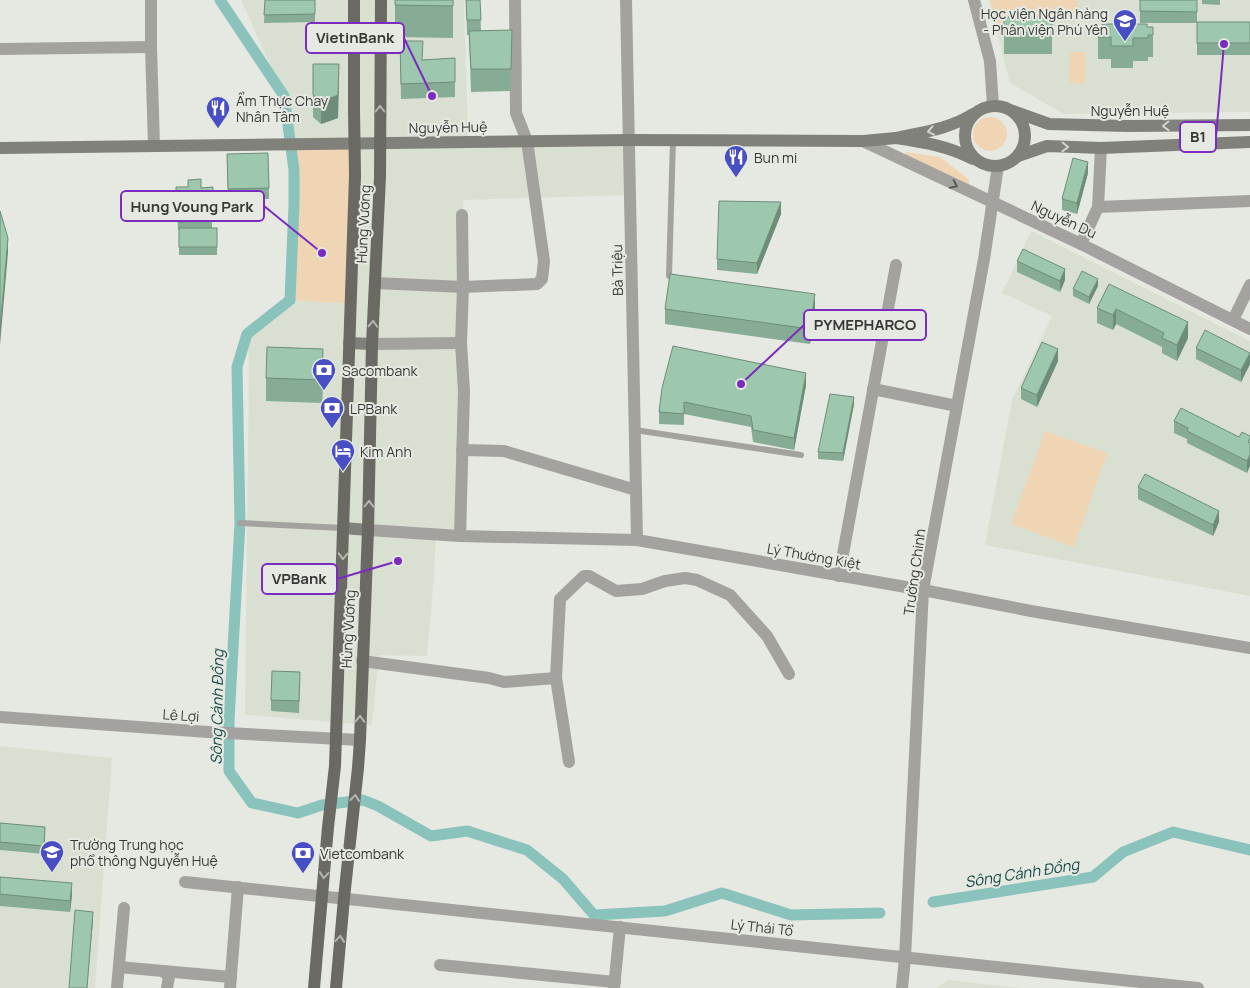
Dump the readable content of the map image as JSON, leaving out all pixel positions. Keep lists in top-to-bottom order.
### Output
{
  "streets": {
    "main road": ["Nguyễn Huệ", "Hùng Vương"],
    "street": [
      "Nguyễn Du",
      "Bà Triệu",
      "Lý Thường Kiệt",
      "Trường Chinh",
      "Lê Lợi",
      "Lý Thái Tổ"
    ]
  },
  "crossings": [
    ["Nguyễn Huệ", "Nguyễn Du"],
    ["Nguyễn Huệ", "Hùng Vương"],
    ["Nguyễn Huệ", "Bà Triệu"],
    ["Nguyễn Huệ", "Trường Chinh"],
    ["Nguyễn Du", "Trường Chinh"],
    ["Hùng Vương", "Lý Thường Kiệt"],
    ["Hùng Vương", "Lê Lợi"],
    ["Hùng Vương", "Lý Thái Tổ"],
    ["Bà Triệu", "Lý Thường Kiệt"],
    ["Lý Thường Kiệt", "Trường Chinh"],
    ["Trường Chinh", "Lý Thái Tổ"]
  ],
  "water": ["Sông Cánh Đồng"],
  "places": {
    "school or university": ["Học viện Ngân hàng - Phân viện Phú Yên", "Trường Trung học phổ thông Nguyễn Huệ"],
    "other": [
      "B1",
      "VietinBank",
      "Hung Voung Park",
      "PYMEPHARCO",
      "VPBank"
    ],
    "restaurant": ["Ẩm Thực Chay Nhân Tâm", "Bun mi"],
    "bank": ["Sacombank", "LPBank", "Vietcombank"],
    "hotel": ["Kim Anh"]
  }
}
